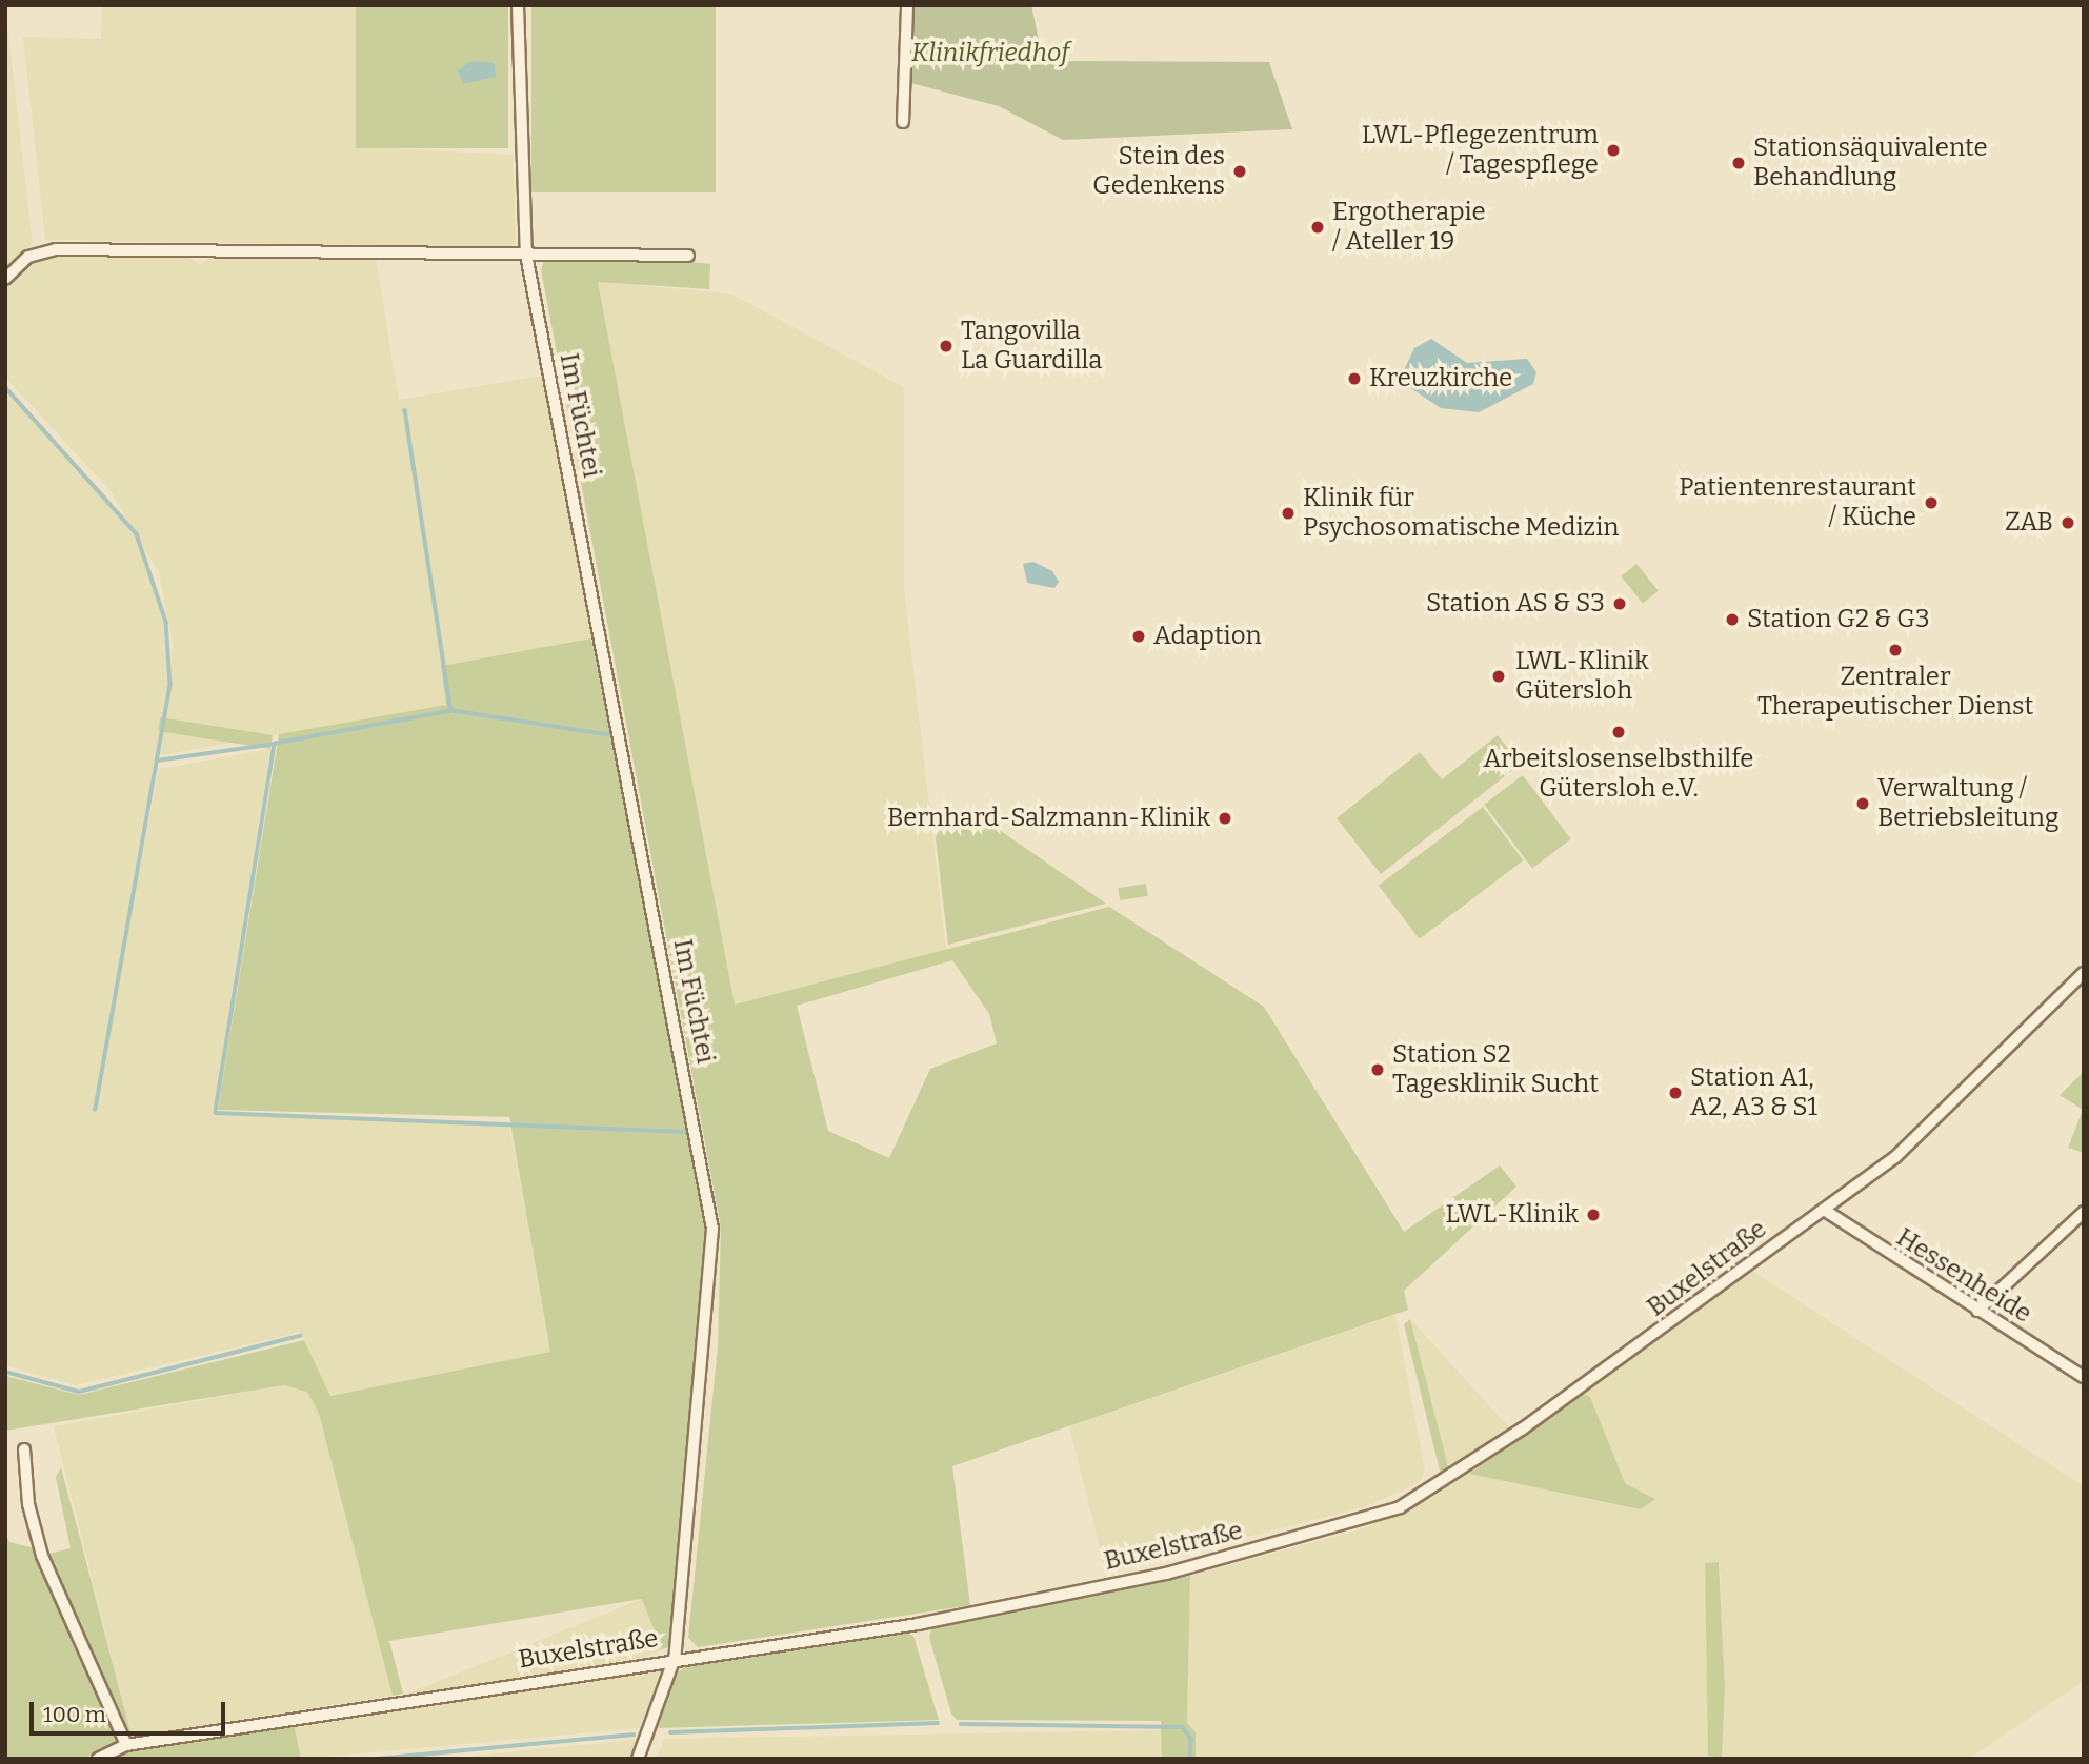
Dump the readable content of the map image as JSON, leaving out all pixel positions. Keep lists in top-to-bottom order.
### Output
{
  "streets": {
    "street": ["Im Füchtei", "Buxelstraße", "Hessenheide"]
  },
  "crossings": [
    ["Im Füchtei", "Buxelstraße"],
    ["Buxelstraße", "Hessenheide"]
  ],
  "parks": ["Klinikfriedhof"],
  "places": [
    "LWL-Pflegezentrum / Tagespflege",
    "Stationsäquivalente Behandlung",
    "Stein des Gedenkens",
    "Ergotherapie / Ateller 19",
    "Tangovilla La Guardilla",
    "Kreuzkirche",
    "Patientenrestaurant / Küche",
    "Klinik für Psychosomatische Medizin",
    "ZAB",
    "Station AS & S3",
    "Station G2 & G3",
    "Adaption",
    "Zentraler Therapeutischer Dienst",
    "LWL-Klinik Gütersloh",
    "Arbeitslosenselbsthilfe Gütersloh e.V.",
    "Verwaltung / Betriebsleitung",
    "Bernhard-Salzmann-Klinik",
    "Station S2 Tagesklinik Sucht",
    "Station A1, A2, A3 & S1",
    "LWL-Klinik"
  ],
  "scale_bar": "100 m"
}
